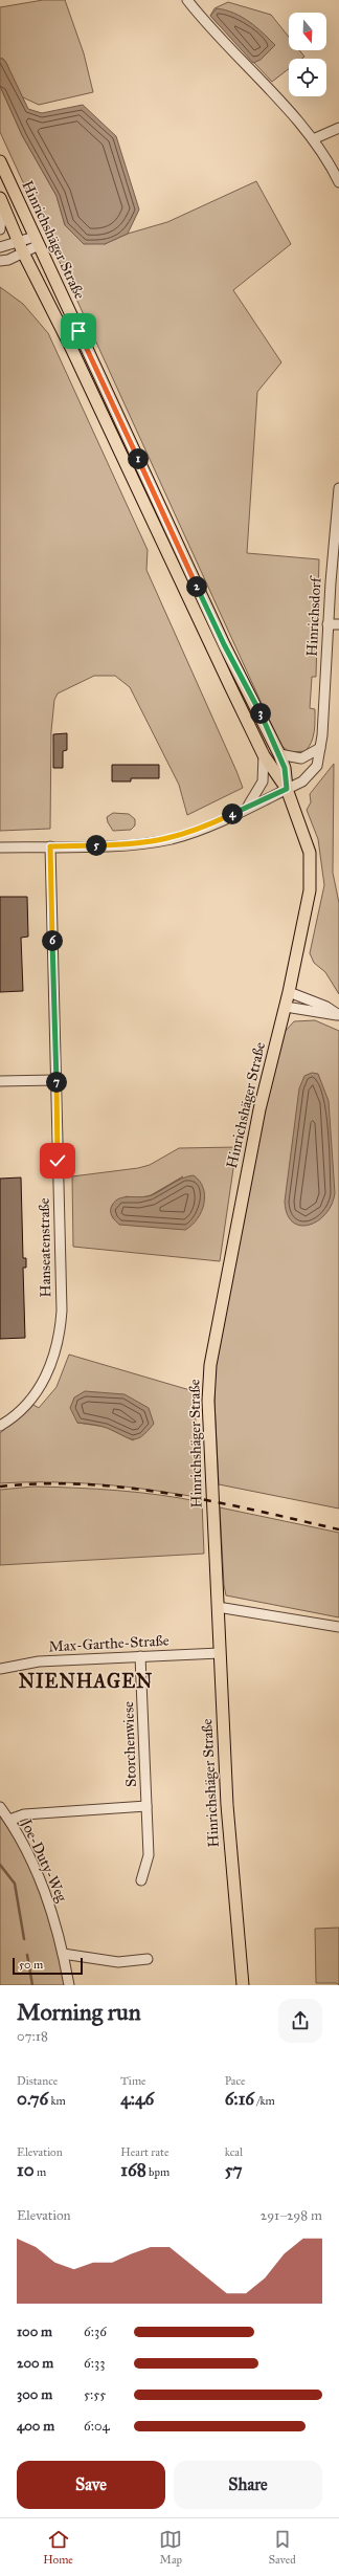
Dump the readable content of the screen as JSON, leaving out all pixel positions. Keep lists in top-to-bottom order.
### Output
{
  "streets": {
    "main road": ["Hinrichshäger Straße"],
    "street": [
      "Hinrichsdorf",
      "Hanseatenstraße",
      "Max-Garthe-Straße",
      "Storchenwiese",
      "Joe-Duty-Weg"
    ]
  },
  "crossings": [
    ["Hinrichshäger Straße", "Hinrichsdorf"],
    ["Hinrichshäger Straße", "Max-Garthe-Straße"],
    ["Hinrichsdorf", "Hanseatenstraße"],
    ["Max-Garthe-Straße", "Storchenwiese"],
    ["Storchenwiese", "Joe-Duty-Weg"]
  ],
  "districts": ["NIENHAGEN"],
  "scale_bar": "50 m",
  "north": "bottom",
  "page": {
    "pins": [
      "1",
      "2",
      "3",
      "4",
      "5",
      "6",
      "7"
    ],
    "scale": "50 m",
    "heading": ["Morning run", "07:18"],
    "stats": [
      ["Distance", "0.76 km"],
      ["Time", "4:46"],
      ["Pace", "6:16 /km"],
      ["Elevation", "10 m"],
      ["Heart rate", "168 bpm"],
      ["kcal", "57"]
    ],
    "chart": ["Elevation", "291–298 m"],
    "list": [
      {
        "name": "100 m",
        "note": "6:36"
      },
      {
        "name": "200 m",
        "note": "6:33"
      },
      {
        "name": "300 m",
        "note": "5:55"
      },
      {
        "name": "400 m",
        "note": "6:04"
      }
    ],
    "buttons": ["Save", "Share"],
    "tabs": ["Home", "Map", "Saved"]
  }
}
